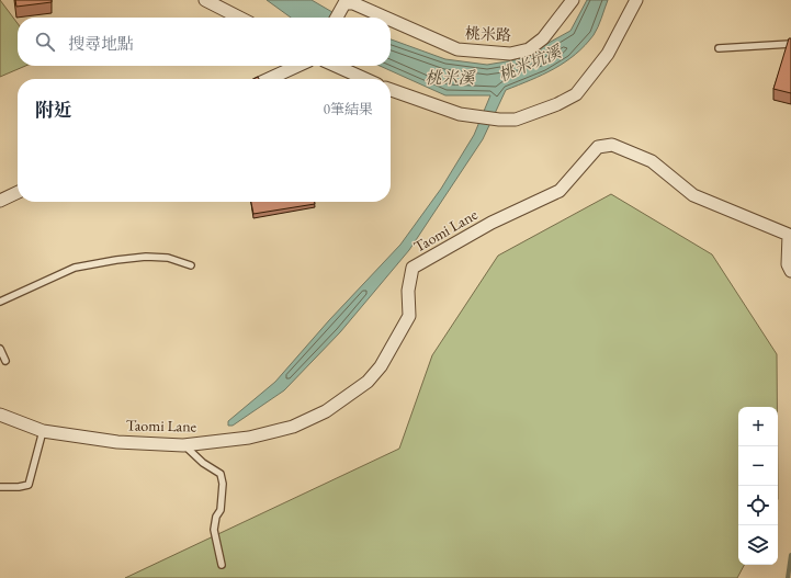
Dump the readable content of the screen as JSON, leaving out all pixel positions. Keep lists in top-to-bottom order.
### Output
{
  "streets": {
    "street": ["桃米路", "Taomi Lane"]
  },
  "water": ["桃米坑溪", "桃米溪"],
  "page": {
    "search": "搜尋地點",
    "heading": ["附近", "0筆結果"],
    "map_buttons": ["+", "−"]
  }
}
